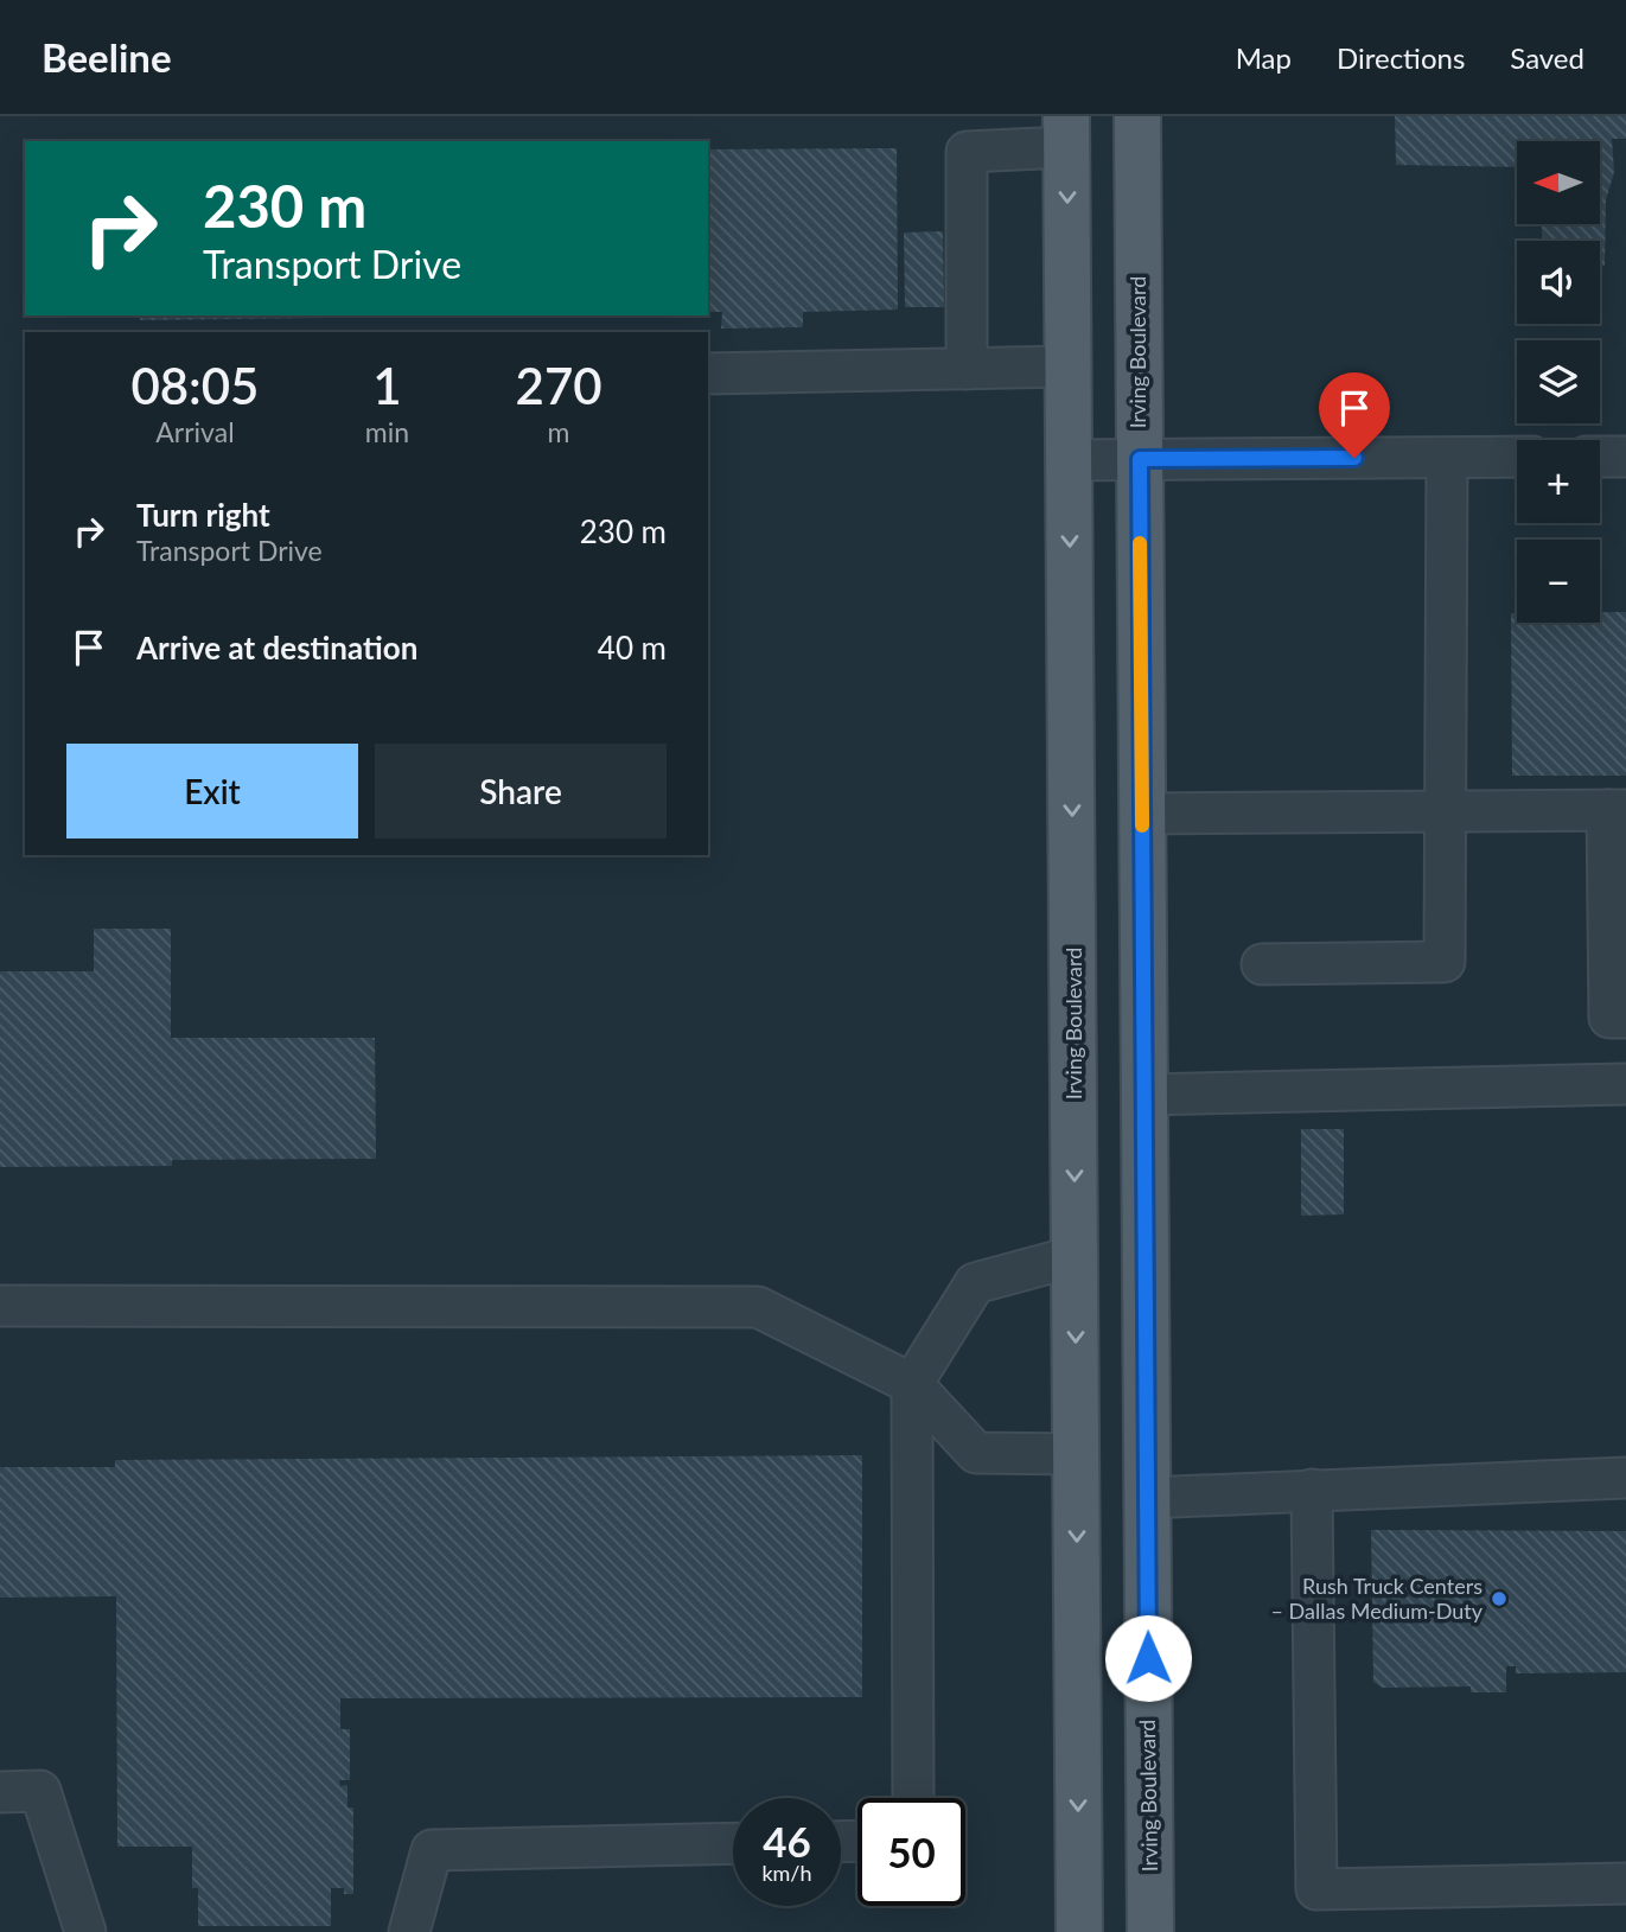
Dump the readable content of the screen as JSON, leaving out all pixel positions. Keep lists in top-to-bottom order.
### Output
{
  "streets": {
    "main road": ["Irving Boulevard"]
  },
  "places": ["Rush Truck Centers – Dallas Medium-Duty"],
  "north": "left",
  "page": {
    "header": "Beeline",
    "nav": ["Map", "Directions", "Saved"],
    "map_buttons": ["+", "−"],
    "turn": ["230 m", "Transport Drive"],
    "eta": [
      "08:05",
      "Arrival",
      "1",
      "min",
      "270",
      "m"
    ],
    "list": [
      {
        "name": "Turn right",
        "note": "Transport Drive",
        "value": "230 m"
      },
      {
        "name": "Arrive at destination",
        "value": "40 m"
      }
    ],
    "buttons": ["Exit", "Share"],
    "speed": "46 km/h",
    "limit": "50"
  }
}
